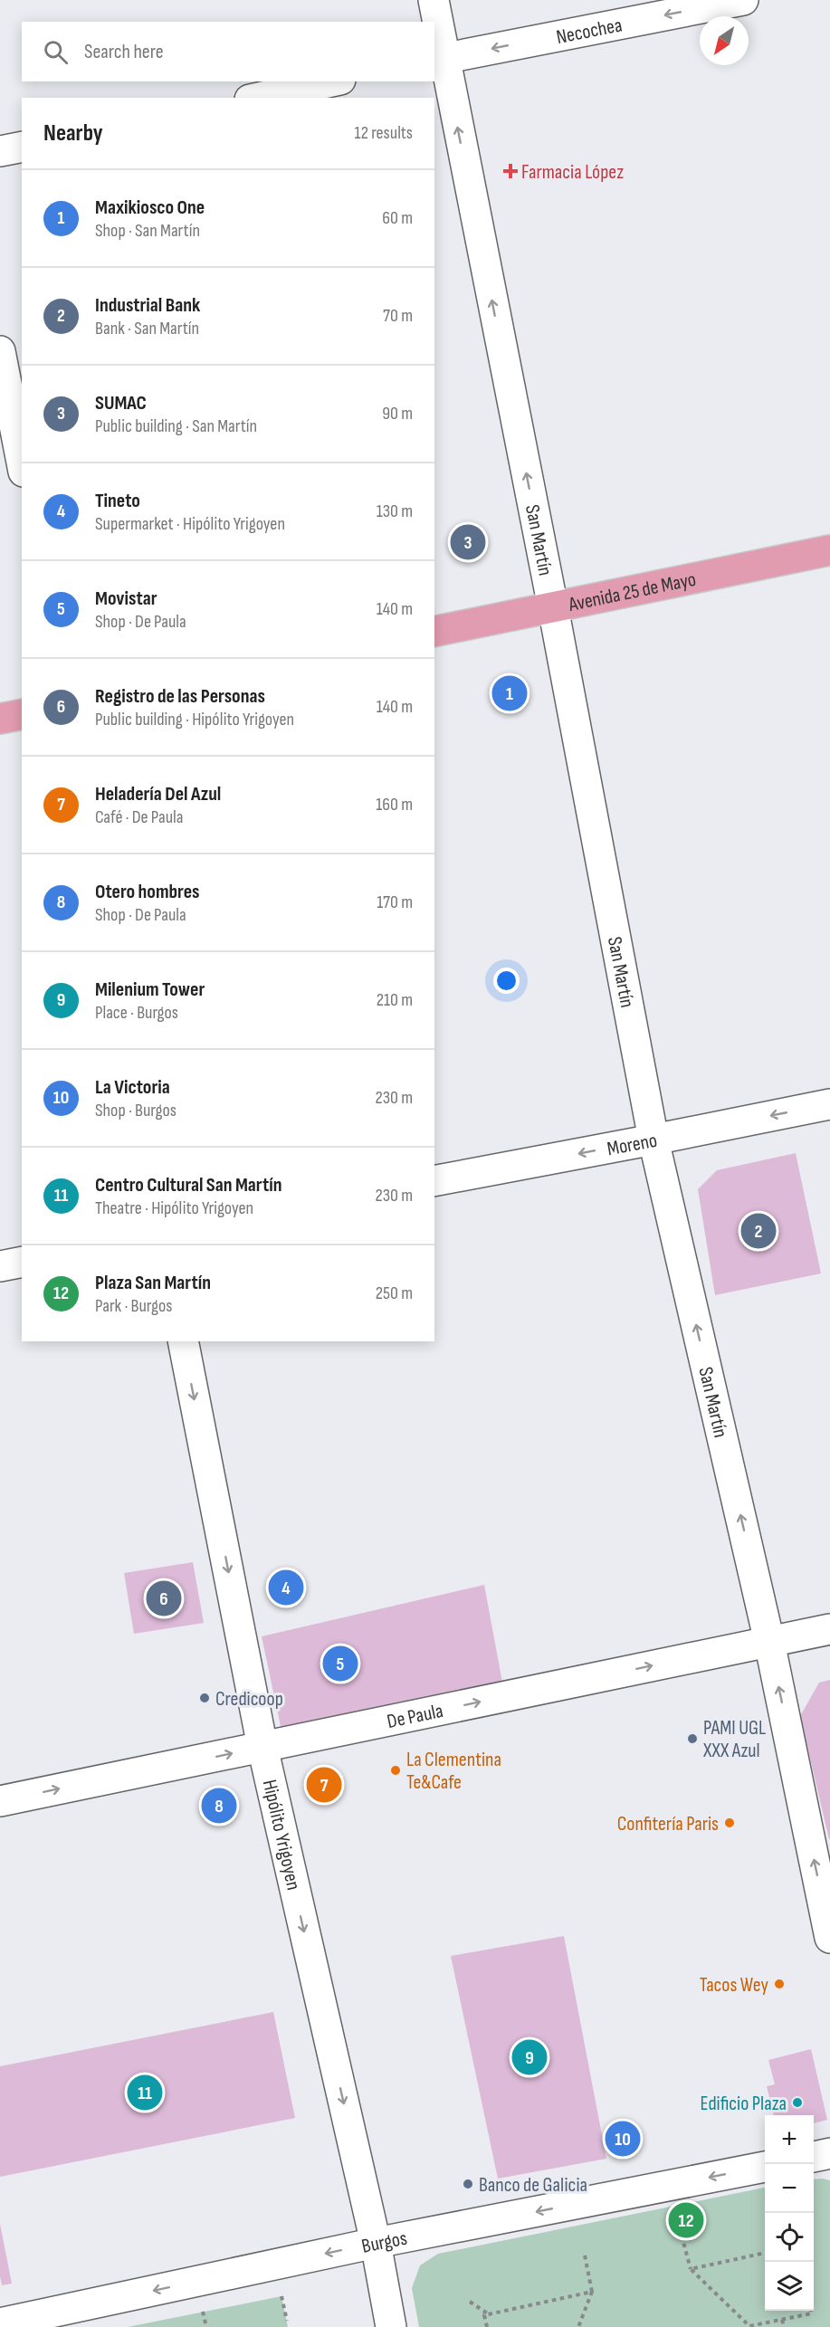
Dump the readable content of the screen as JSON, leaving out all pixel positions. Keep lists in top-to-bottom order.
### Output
{
  "streets": {
    "main road": ["Avenida 25 de Mayo"],
    "street": [
      "Necochea",
      "San Martín",
      "Moreno",
      "De Paula",
      "Hipólito Yrigoyen",
      "Burgos"
    ]
  },
  "crossings": [
    ["Necochea", "San Martín"],
    ["San Martín", "Avenida 25 de Mayo"],
    ["San Martín", "Moreno"],
    ["San Martín", "De Paula"],
    ["De Paula", "Hipólito Yrigoyen"],
    ["Hipólito Yrigoyen", "Burgos"]
  ],
  "one_way": [
    "Necochea",
    "San Martín",
    "Moreno",
    "De Paula",
    "Hipólito Yrigoyen",
    "Burgos"
  ],
  "places": {
    "health": ["Farmacia López"],
    "other": [
      "Credicoop",
      "PAMI UGL XXX Azul",
      "La Clementina Te&Cafe",
      "Confitería Paris",
      "Tacos Wey",
      "Edificio Plaza",
      "Banco de Galicia"
    ]
  },
  "north": "bottom left",
  "page": {
    "search": "Search here",
    "heading": ["Nearby", "12 results"],
    "list": [
      {
        "mark": "1",
        "name": "Maxikiosco One",
        "note": "Shop · San Martín",
        "value": "60 m"
      },
      {
        "mark": "2",
        "name": "Industrial Bank",
        "note": "Bank · San Martín",
        "value": "70 m"
      },
      {
        "mark": "3",
        "name": "SUMAC",
        "note": "Public building · San Martín",
        "value": "90 m"
      },
      {
        "mark": "4",
        "name": "Tineto",
        "note": "Supermarket · Hipólito Yrigoyen",
        "value": "130 m"
      },
      {
        "mark": "5",
        "name": "Movistar",
        "note": "Shop · De Paula",
        "value": "140 m"
      },
      {
        "mark": "6",
        "name": "Registro de las Personas",
        "note": "Public building · Hipólito Yrigoyen",
        "value": "140 m"
      },
      {
        "mark": "7",
        "name": "Heladería Del Azul",
        "note": "Café · De Paula",
        "value": "160 m"
      },
      {
        "mark": "8",
        "name": "Otero hombres",
        "note": "Shop · De Paula",
        "value": "170 m"
      },
      {
        "mark": "9",
        "name": "Milenium Tower",
        "note": "Place · Burgos",
        "value": "210 m"
      },
      {
        "mark": "10",
        "name": "La Victoria",
        "note": "Shop · Burgos",
        "value": "230 m"
      },
      {
        "mark": "11",
        "name": "Centro Cultural San Martín",
        "note": "Theatre · Hipólito Yrigoyen",
        "value": "230 m"
      },
      {
        "mark": "12",
        "name": "Plaza San Martín",
        "note": "Park · Burgos",
        "value": "250 m"
      }
    ],
    "pins": [
      "3",
      "1",
      "2",
      "4",
      "6",
      "5",
      "7",
      "8",
      "9",
      "11",
      "10",
      "12"
    ],
    "map_buttons": ["+", "−"]
  }
}
